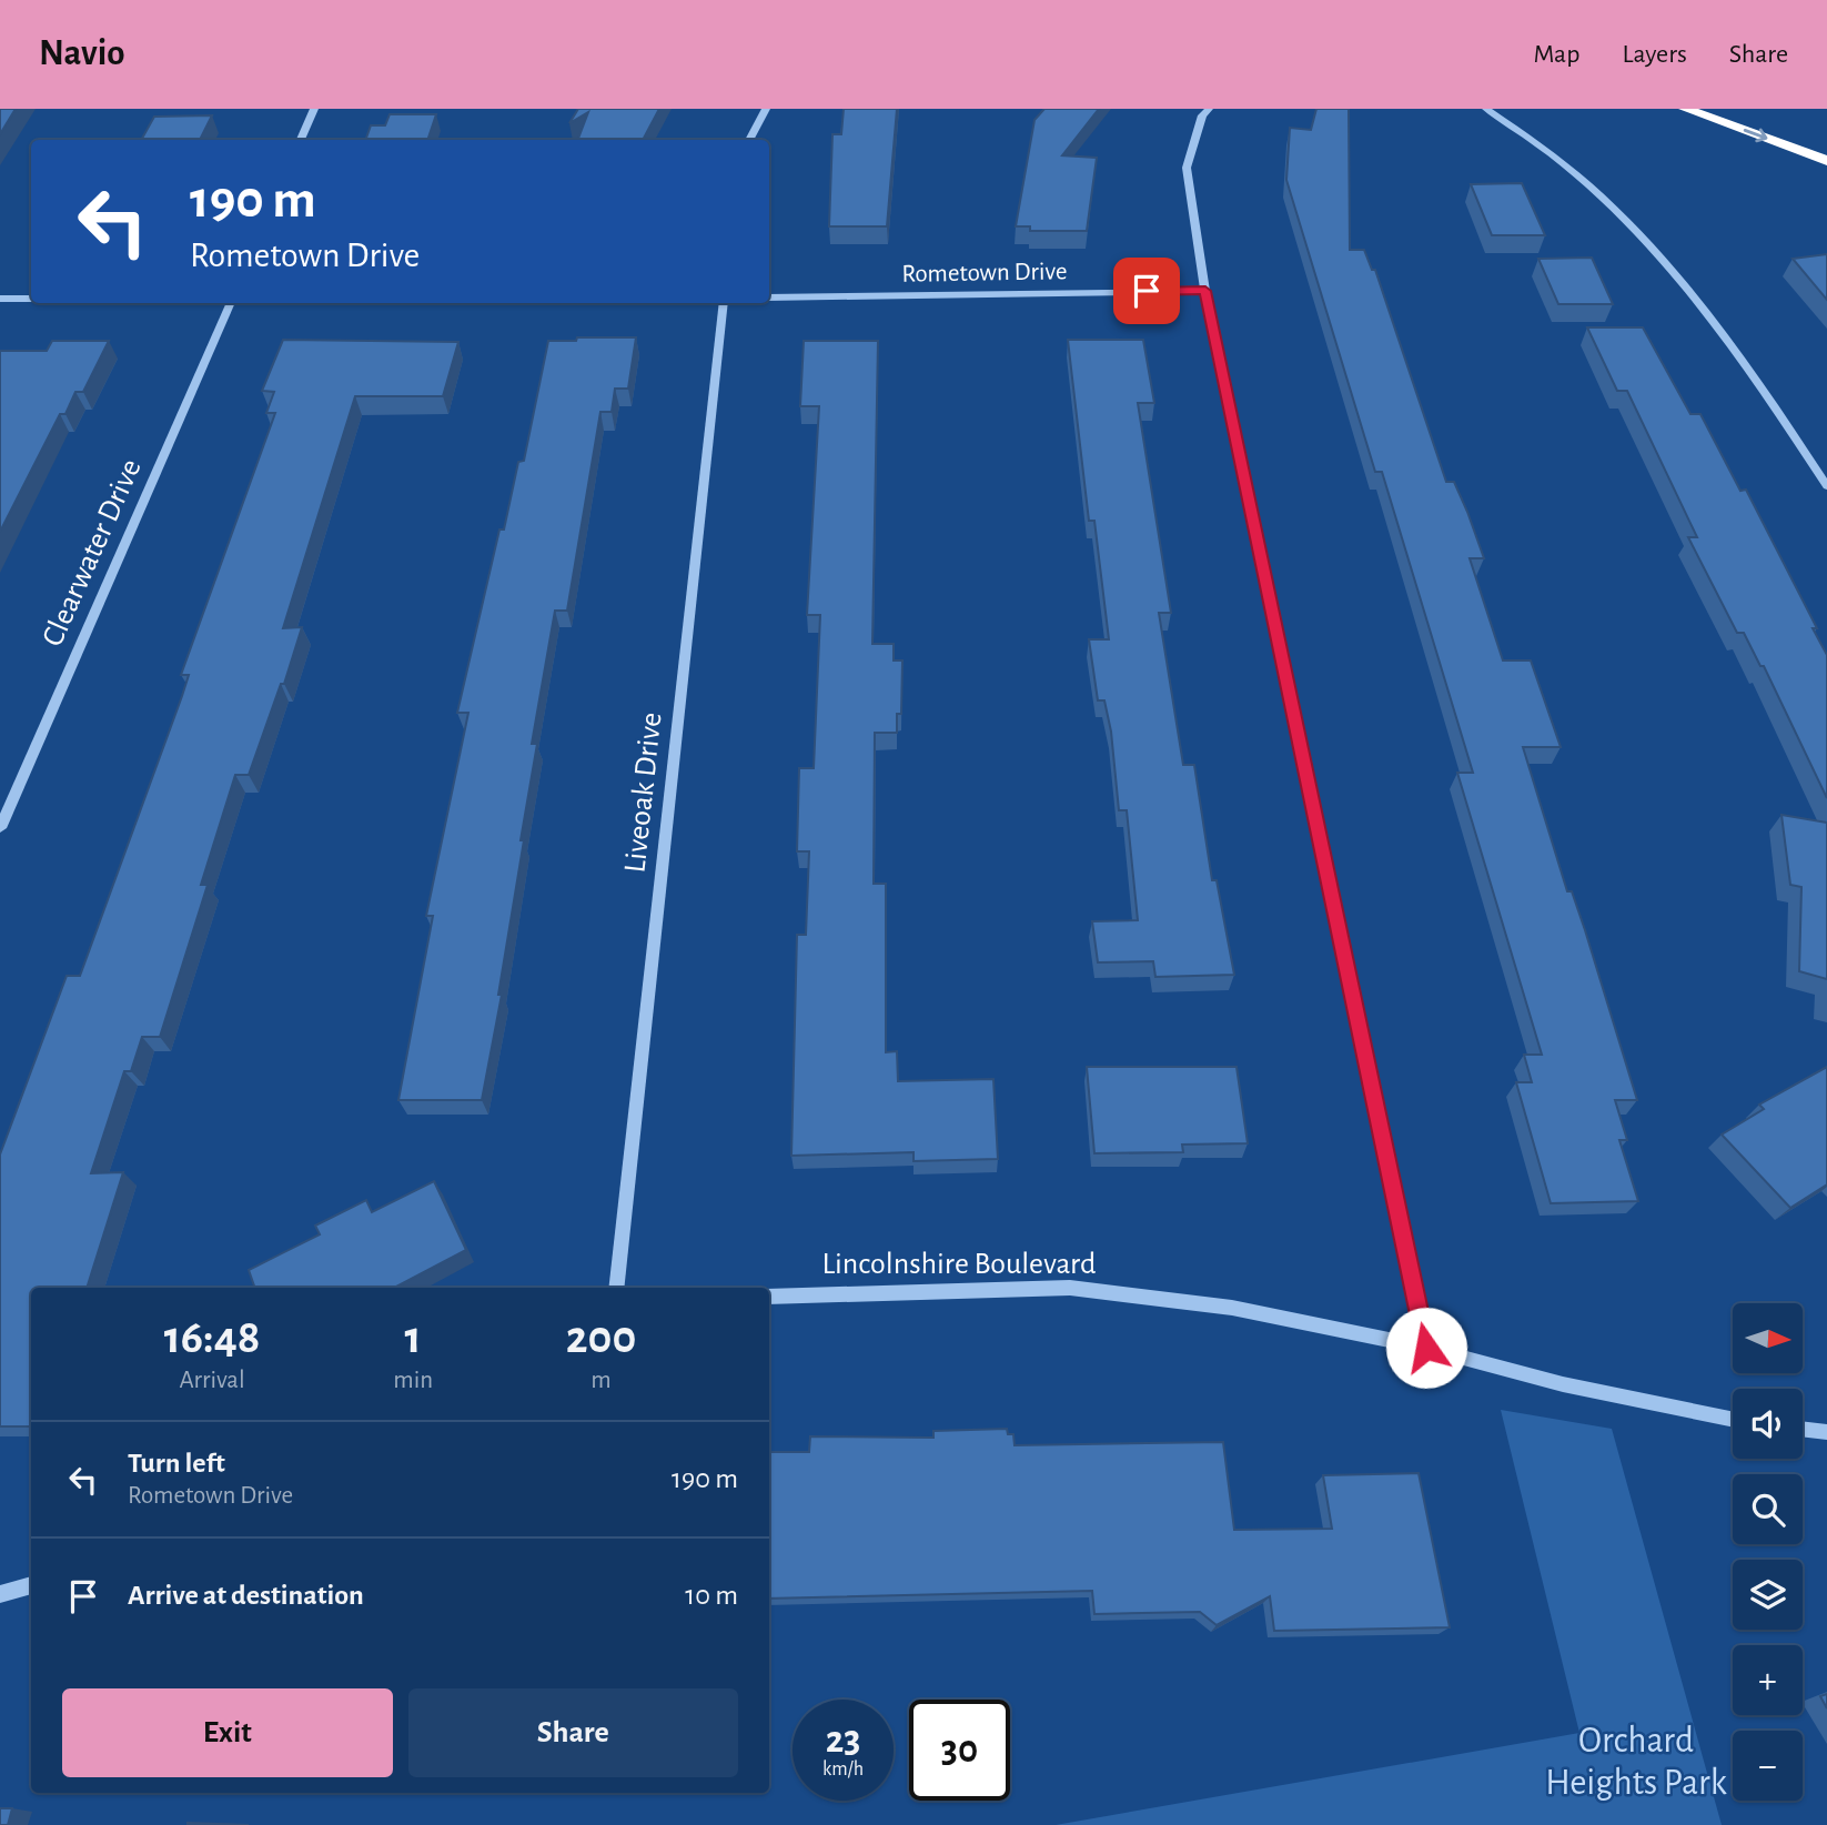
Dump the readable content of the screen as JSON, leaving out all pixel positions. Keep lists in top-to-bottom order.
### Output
{
  "streets": {
    "street": [
      "Rometown Drive",
      "Clearwater Drive",
      "Liveoak Drive",
      "Lincolnshire Boulevard"
    ]
  },
  "parks": ["Orchard Heights Park"],
  "north": "right",
  "page": {
    "header": "Navio",
    "nav": ["Map", "Layers", "Share"],
    "turn": ["190 m", "Rometown Drive"],
    "eta": [
      "16:48",
      "Arrival",
      "1",
      "min",
      "200",
      "m"
    ],
    "map_buttons": ["+", "−"],
    "list": [
      {
        "name": "Turn left",
        "note": "Rometown Drive",
        "value": "190 m"
      },
      {
        "name": "Arrive at destination",
        "value": "10 m"
      }
    ],
    "buttons": ["Exit", "Share"],
    "speed": "23 km/h",
    "limit": "30"
  }
}
